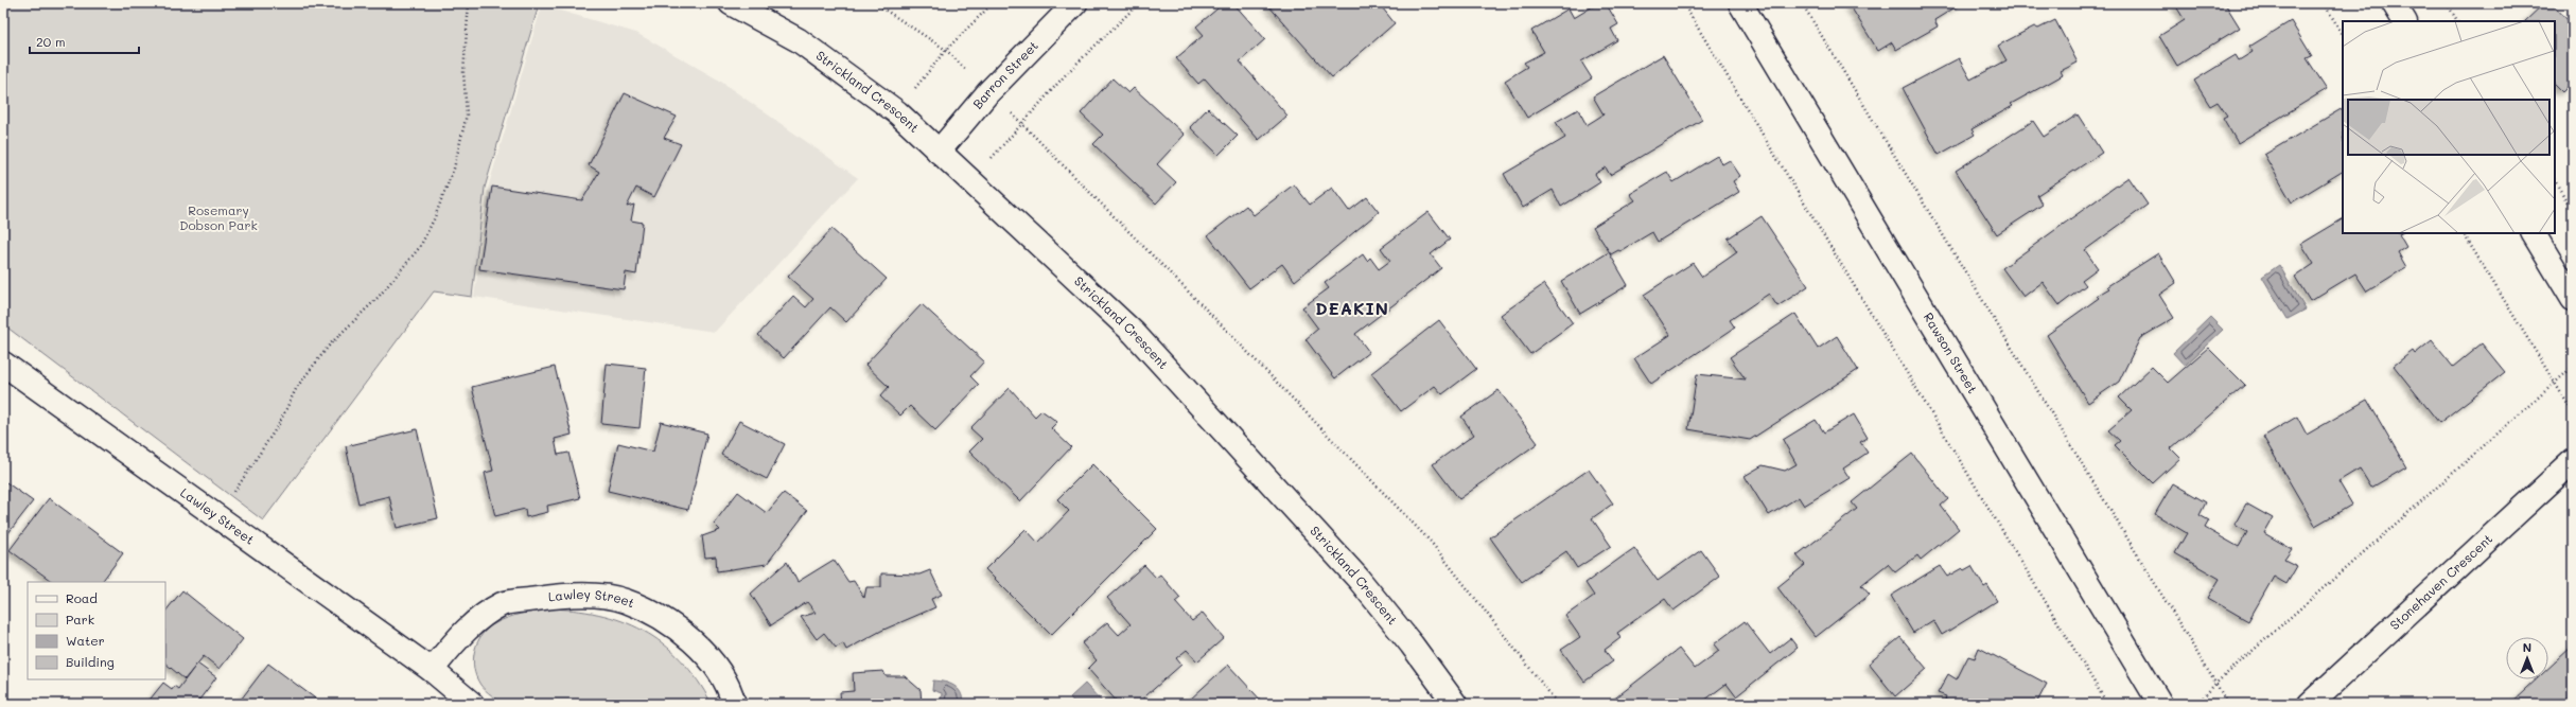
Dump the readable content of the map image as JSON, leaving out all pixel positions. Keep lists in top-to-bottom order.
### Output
{
  "streets": {
    "street": [
      "Barron Street",
      "Strickland Crescent",
      "Rawson Street",
      "Lawley Street",
      "Stonehaven Crescent"
    ]
  },
  "crossings": [
    ["Barron Street", "Strickland Crescent"]
  ],
  "districts": ["DEAKIN"],
  "parks": ["Rosemary Dobson Park"],
  "legend": [
    "Road",
    "Park",
    "Water",
    "Building"
  ],
  "scale_bar": "20 m",
  "north": "top"
}
